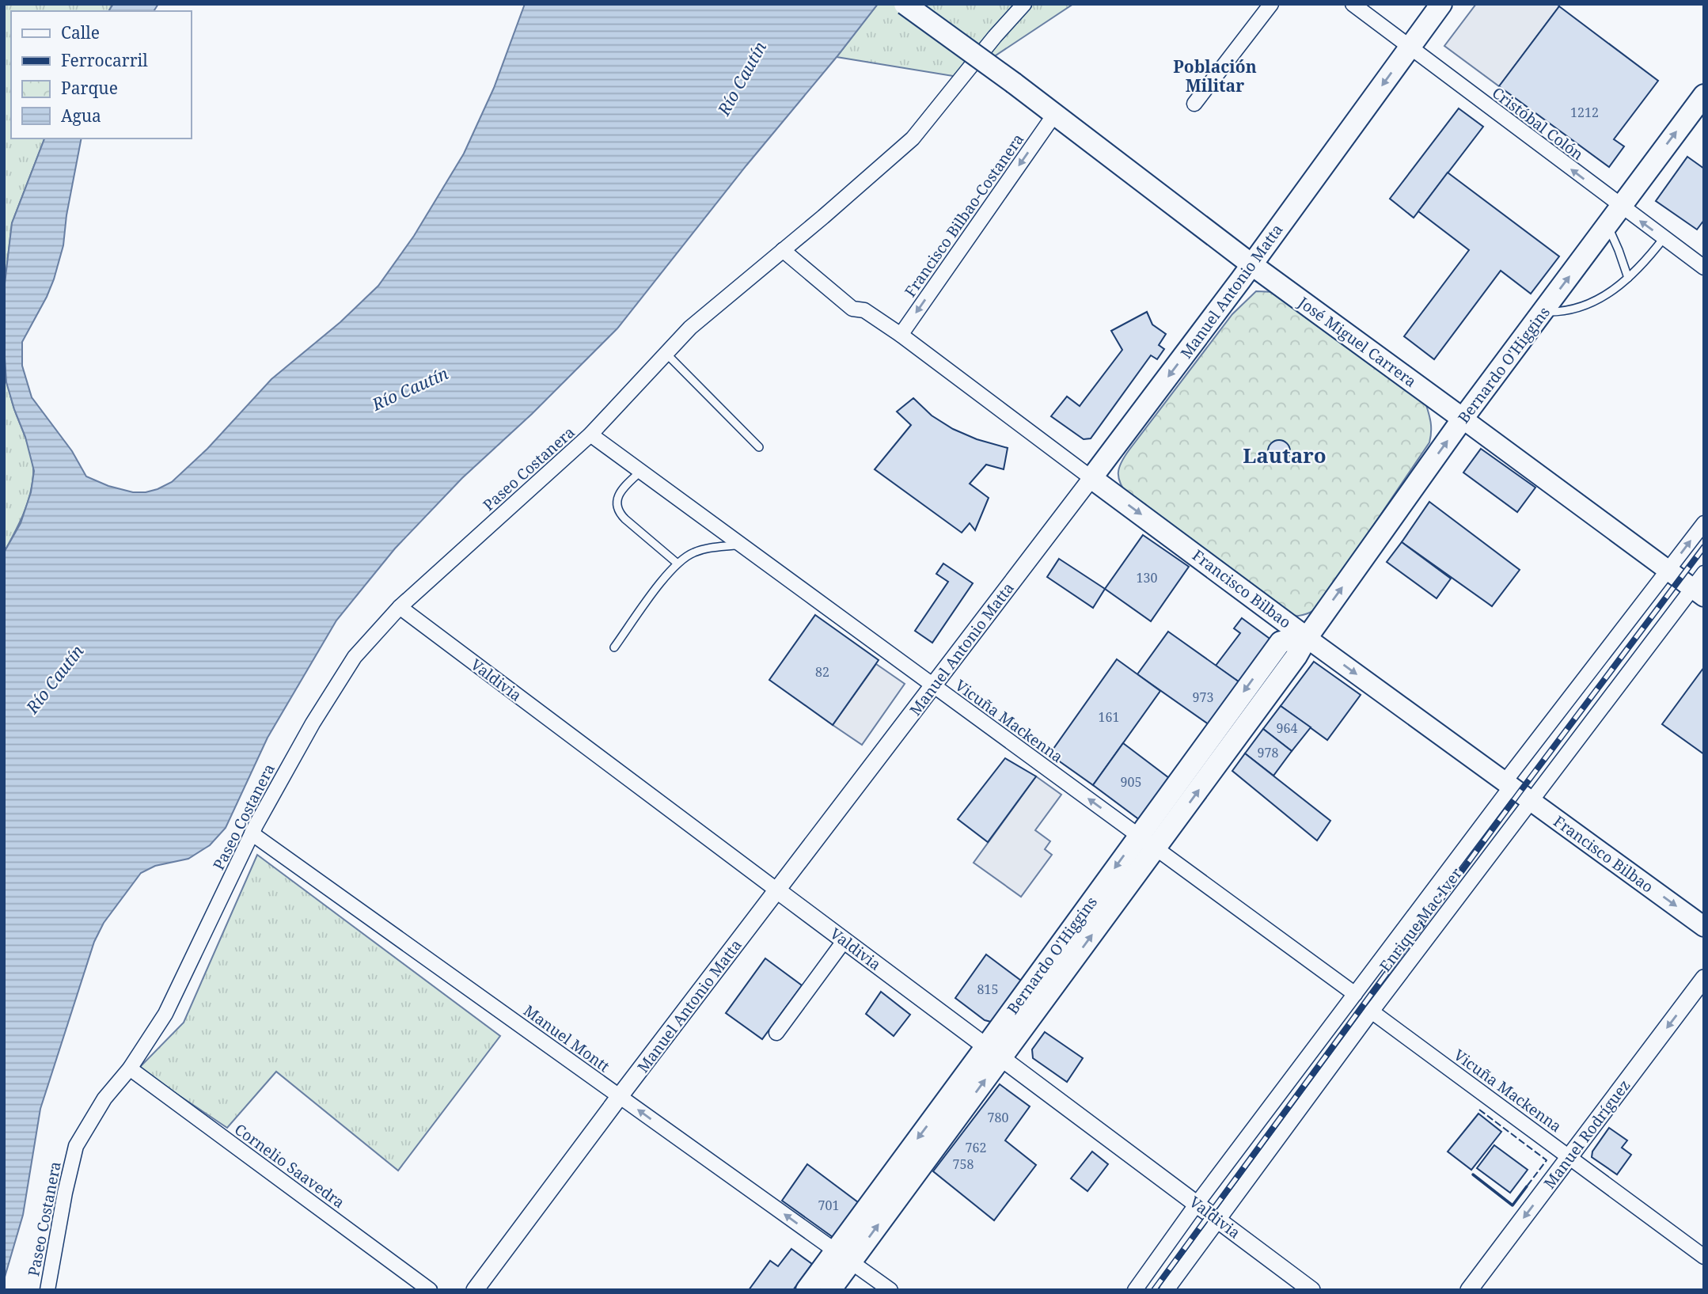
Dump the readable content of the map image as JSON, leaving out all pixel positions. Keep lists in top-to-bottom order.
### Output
{
  "streets": {
    "main road": [
      "Manuel Antonio Matta",
      "José Miguel Carrera",
      "Bernardo O'Higgins",
      "Francisco Bilbao"
    ],
    "street": [
      "Cristóbal Colón",
      "Francisco Bilbao-Costanera",
      "Paseo Costanera",
      "Valdivia",
      "Vicuña Mackenna",
      "Enrique Mac Iver",
      "Manuel Montt",
      "Manuel Rodríguez",
      "Cornelio Saavedra"
    ]
  },
  "crossings": [
    ["Cristóbal Colón", "Manuel Antonio Matta"],
    ["Cristóbal Colón", "Bernardo O'Higgins"],
    ["Francisco Bilbao-Costanera", "José Miguel Carrera"],
    ["Francisco Bilbao-Costanera", "Francisco Bilbao"],
    ["Manuel Antonio Matta", "José Miguel Carrera"],
    ["Manuel Antonio Matta", "Francisco Bilbao"],
    ["Manuel Antonio Matta", "Valdivia"],
    ["Manuel Antonio Matta", "Vicuña Mackenna"],
    ["Manuel Antonio Matta", "Manuel Montt"],
    ["José Miguel Carrera", "Bernardo O'Higgins"],
    ["José Miguel Carrera", "Enrique Mac Iver"],
    ["Bernardo O'Higgins", "Francisco Bilbao"],
    ["Bernardo O'Higgins", "Valdivia"],
    ["Bernardo O'Higgins", "Vicuña Mackenna"],
    ["Bernardo O'Higgins", "Manuel Montt"],
    ["Paseo Costanera", "Francisco Bilbao"],
    ["Paseo Costanera", "Valdivia"],
    ["Paseo Costanera", "Vicuña Mackenna"],
    ["Paseo Costanera", "Manuel Montt"],
    ["Paseo Costanera", "Cornelio Saavedra"],
    ["Francisco Bilbao", "Enrique Mac Iver"],
    ["Valdivia", "Enrique Mac Iver"],
    ["Vicuña Mackenna", "Enrique Mac Iver"],
    ["Vicuña Mackenna", "Manuel Rodríguez"]
  ],
  "one_way": [
    "Cristóbal Colón",
    "Francisco Bilbao-Costanera",
    "Francisco Bilbao",
    "Manuel Rodríguez"
  ],
  "districts": ["Población Militar", "Lautaro"],
  "water": ["Río Cautín"],
  "house_numbers": [
    "1212",
    "130",
    "82",
    "973",
    "161",
    "964",
    "978",
    "905",
    "815",
    "780",
    "762",
    "758",
    "701"
  ],
  "legend": [
    "Calle",
    "Ferrocarril",
    "Parque",
    "Agua"
  ]
}
